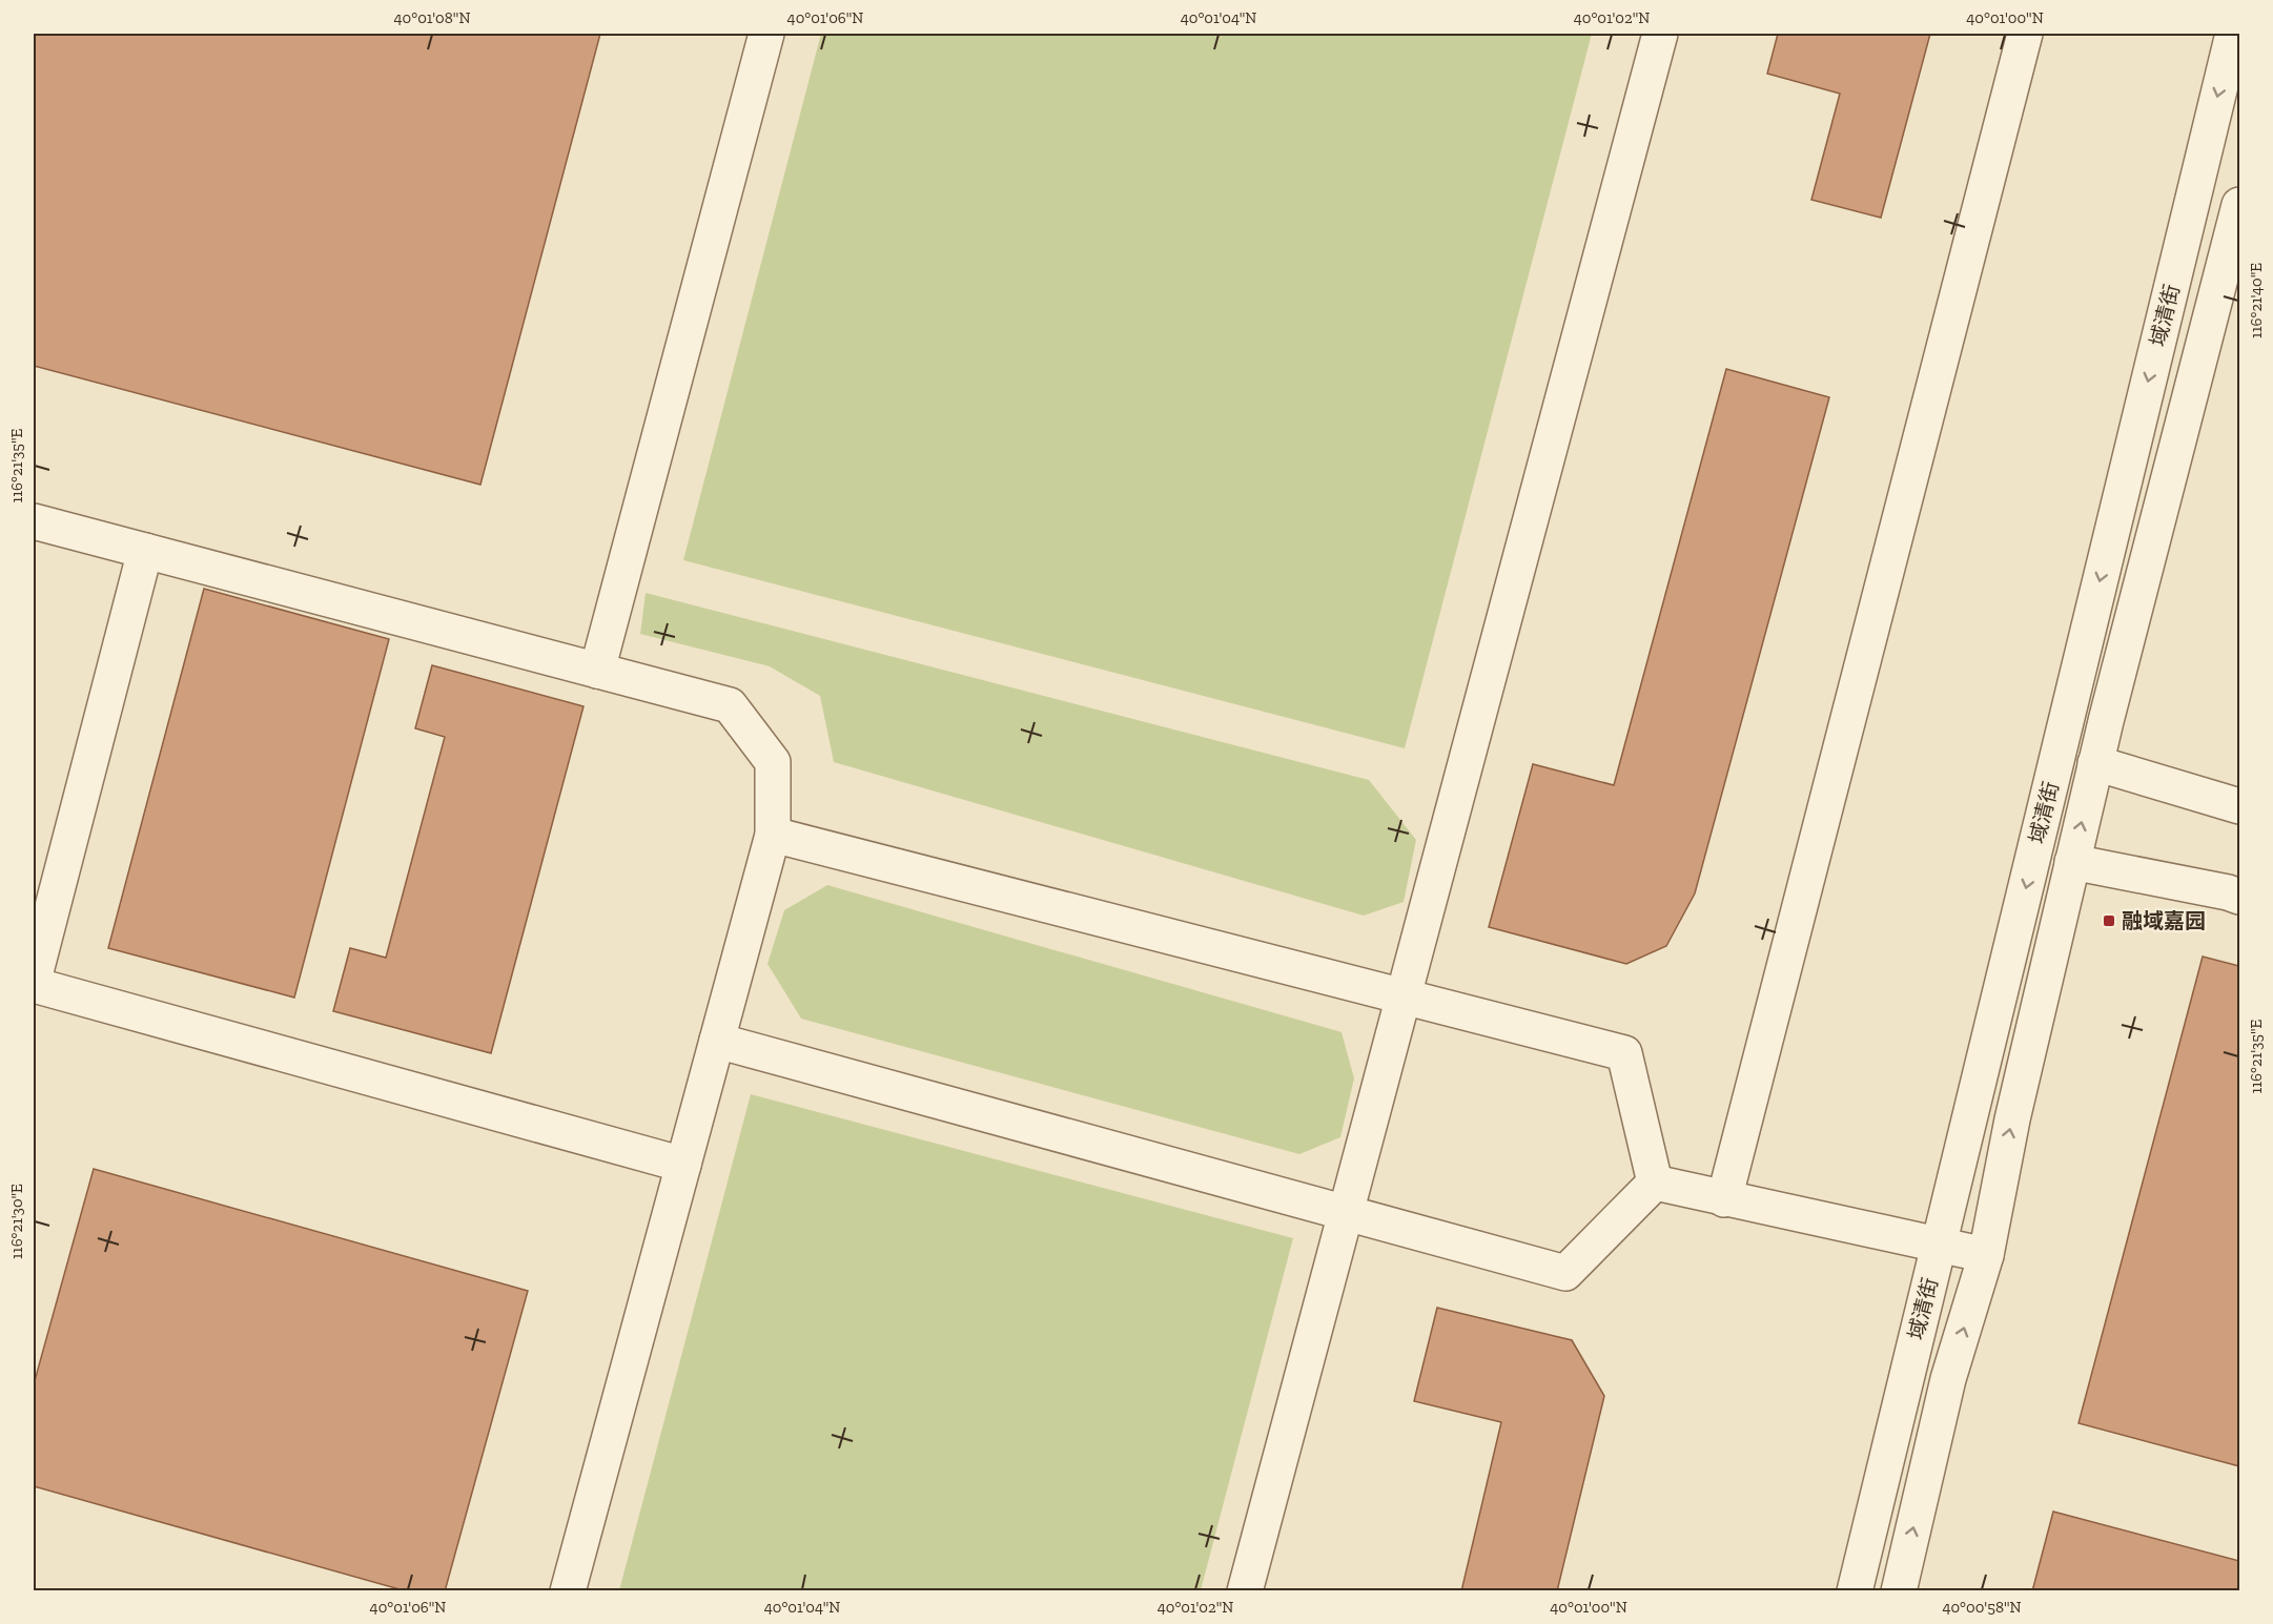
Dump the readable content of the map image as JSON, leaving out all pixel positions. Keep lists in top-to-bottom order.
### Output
{
  "streets": {
    "street": ["域清街"]
  },
  "places": {
    "transit": ["融域嘉园"]
  },
  "coordinates": [
    "40°01'08\"N",
    "40°01'06\"N",
    "40°01'04\"N",
    "40°01'02\"N",
    "40°01'00\"N",
    "116°21'40\"E",
    "116°21'35\"E",
    "116°21'30\"E",
    "40°00'58\"N"
  ]
}
